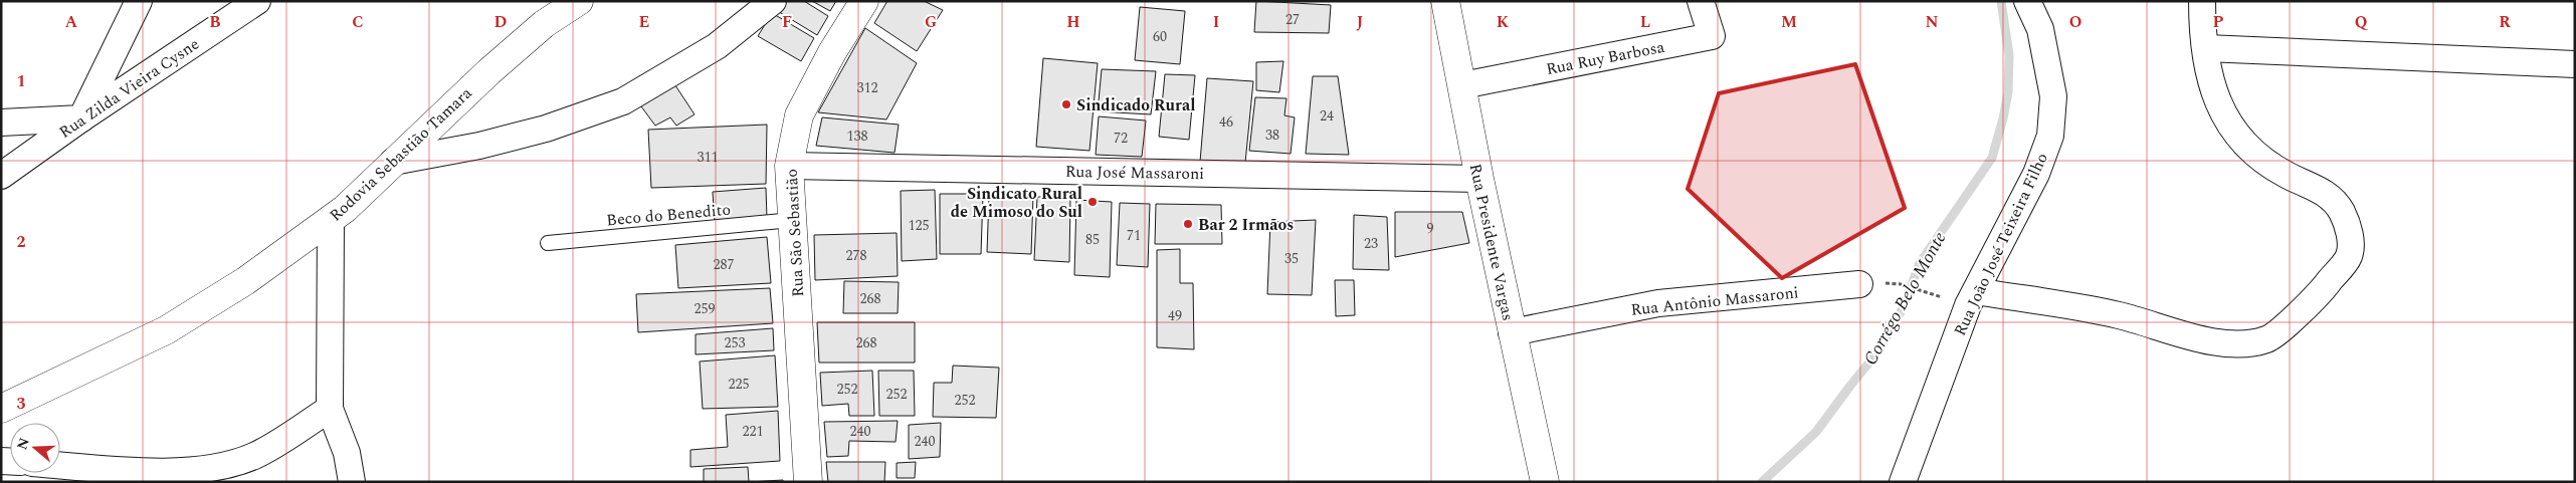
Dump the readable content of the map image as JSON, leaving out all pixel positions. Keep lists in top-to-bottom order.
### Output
{
  "streets": {
    "main road": ["Rodovia Sebastião Tamara", "Rua São Sebastião", "Rua Presidente Vargas"],
    "street": [
      "Rua Ruy Barbosa",
      "Rua Zilda Vieira Cysne",
      "Rua José Massaroni",
      "Rua João José Teixeira Filho",
      "Rua Antônio Massaroni"
    ],
    "lane": ["Beco do Benedito"]
  },
  "crossings": [
    ["Rua Ruy Barbosa", "Rua Presidente Vargas"],
    ["Rua José Massaroni", "Rua São Sebastião"],
    ["Rua José Massaroni", "Rua Presidente Vargas"],
    ["Beco do Benedito", "Rua São Sebastião"],
    ["Rua Presidente Vargas", "Rua Antônio Massaroni"]
  ],
  "water": ["Corrégo Belo Monte"],
  "places": ["Sindicado Rural", "Sindicato Rural de Mimoso do Sul", "Bar 2 Irmãos"],
  "house_numbers": [
    "27",
    "60",
    "312",
    "24",
    "46",
    "38",
    "138",
    "72",
    "311",
    "125",
    "9",
    "71",
    "85",
    "23",
    "278",
    "35",
    "287",
    "268",
    "259",
    "49",
    "253",
    "268",
    "225",
    "252",
    "252",
    "252",
    "221",
    "240",
    "240"
  ],
  "north": "left",
  "grid": {
    "columns": [
      "A",
      "B",
      "C",
      "D",
      "E",
      "F",
      "G",
      "H",
      "I",
      "J",
      "K",
      "L",
      "M",
      "N",
      "O",
      "P",
      "Q",
      "R"
    ],
    "rows": ["1", "2", "3"]
  }
}
